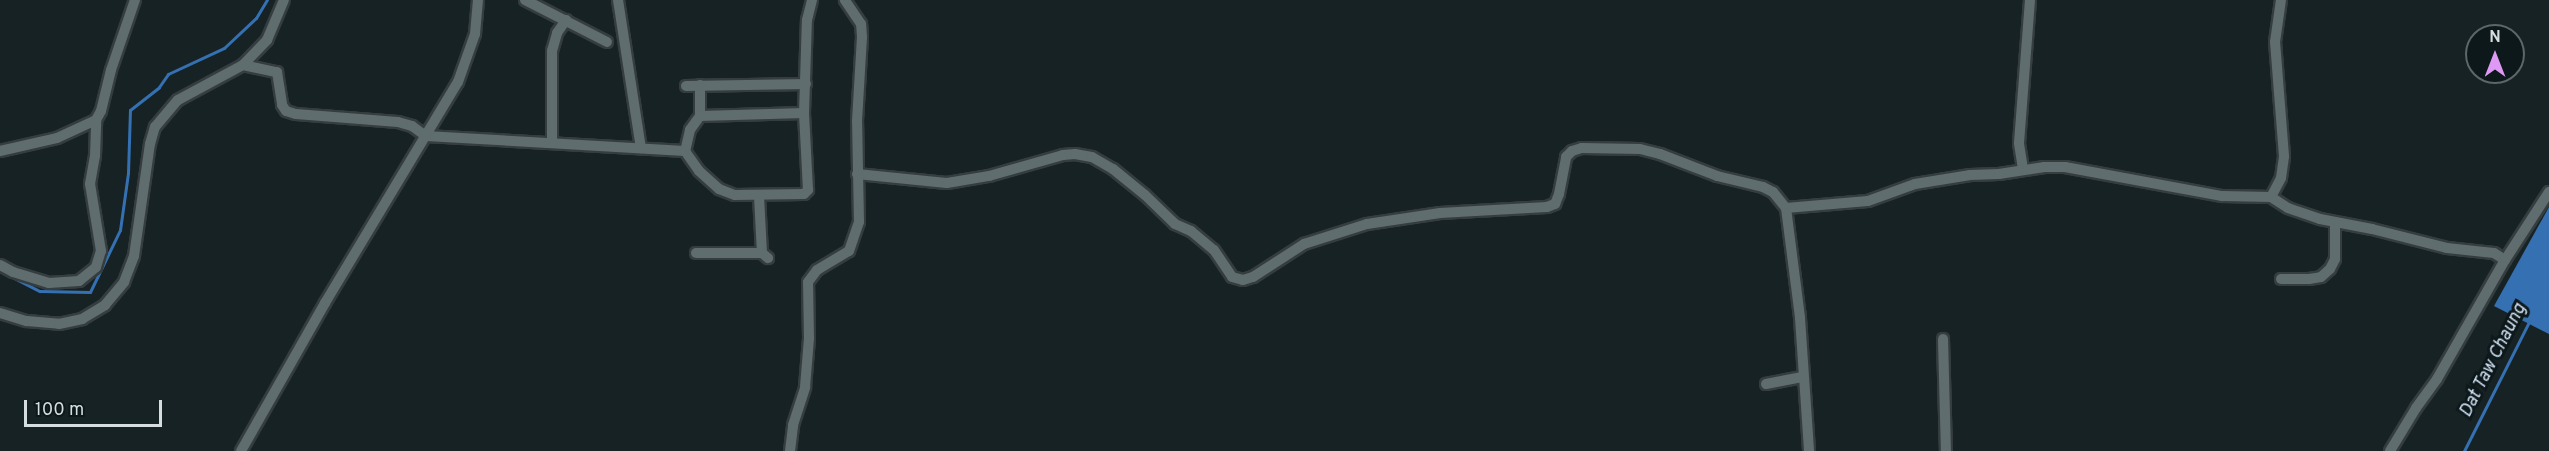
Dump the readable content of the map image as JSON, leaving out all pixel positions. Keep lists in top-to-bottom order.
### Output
{
  "water": ["Dat Taw Chaung"],
  "scale_bar": "100 m",
  "north": "top"
}
